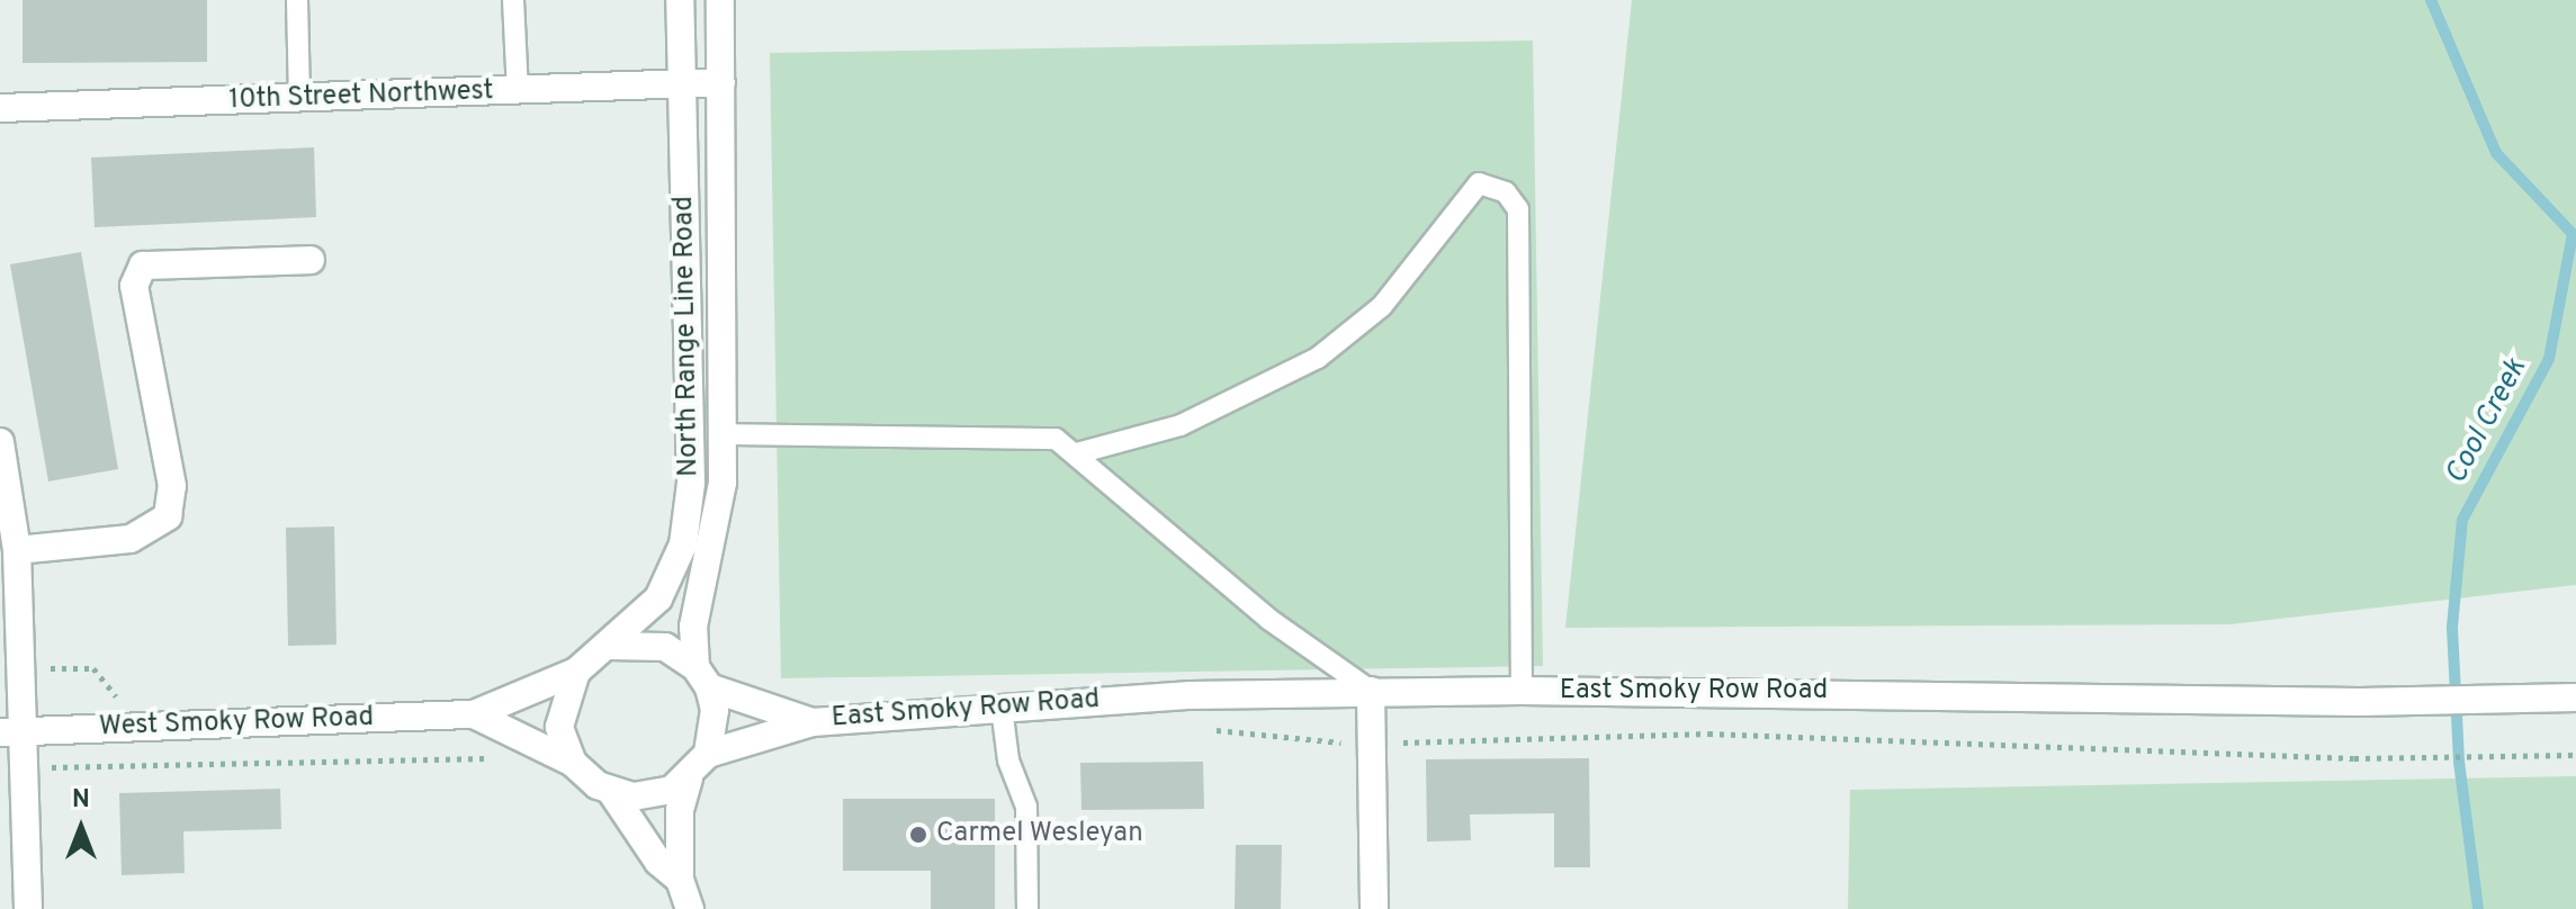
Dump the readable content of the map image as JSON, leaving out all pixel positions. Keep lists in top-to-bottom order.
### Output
{
  "streets": {
    "street": [
      "10th Street Northwest",
      "North Range Line Road",
      "East Smoky Row Road",
      "West Smoky Row Road"
    ]
  },
  "crossings": [
    ["10th Street Northwest", "North Range Line Road"],
    ["North Range Line Road", "East Smoky Row Road"],
    ["North Range Line Road", "West Smoky Row Road"],
    ["East Smoky Row Road", "West Smoky Row Road"]
  ],
  "water": ["Cool Creek"],
  "places": ["Carmel Wesleyan"],
  "north": "top"
}
